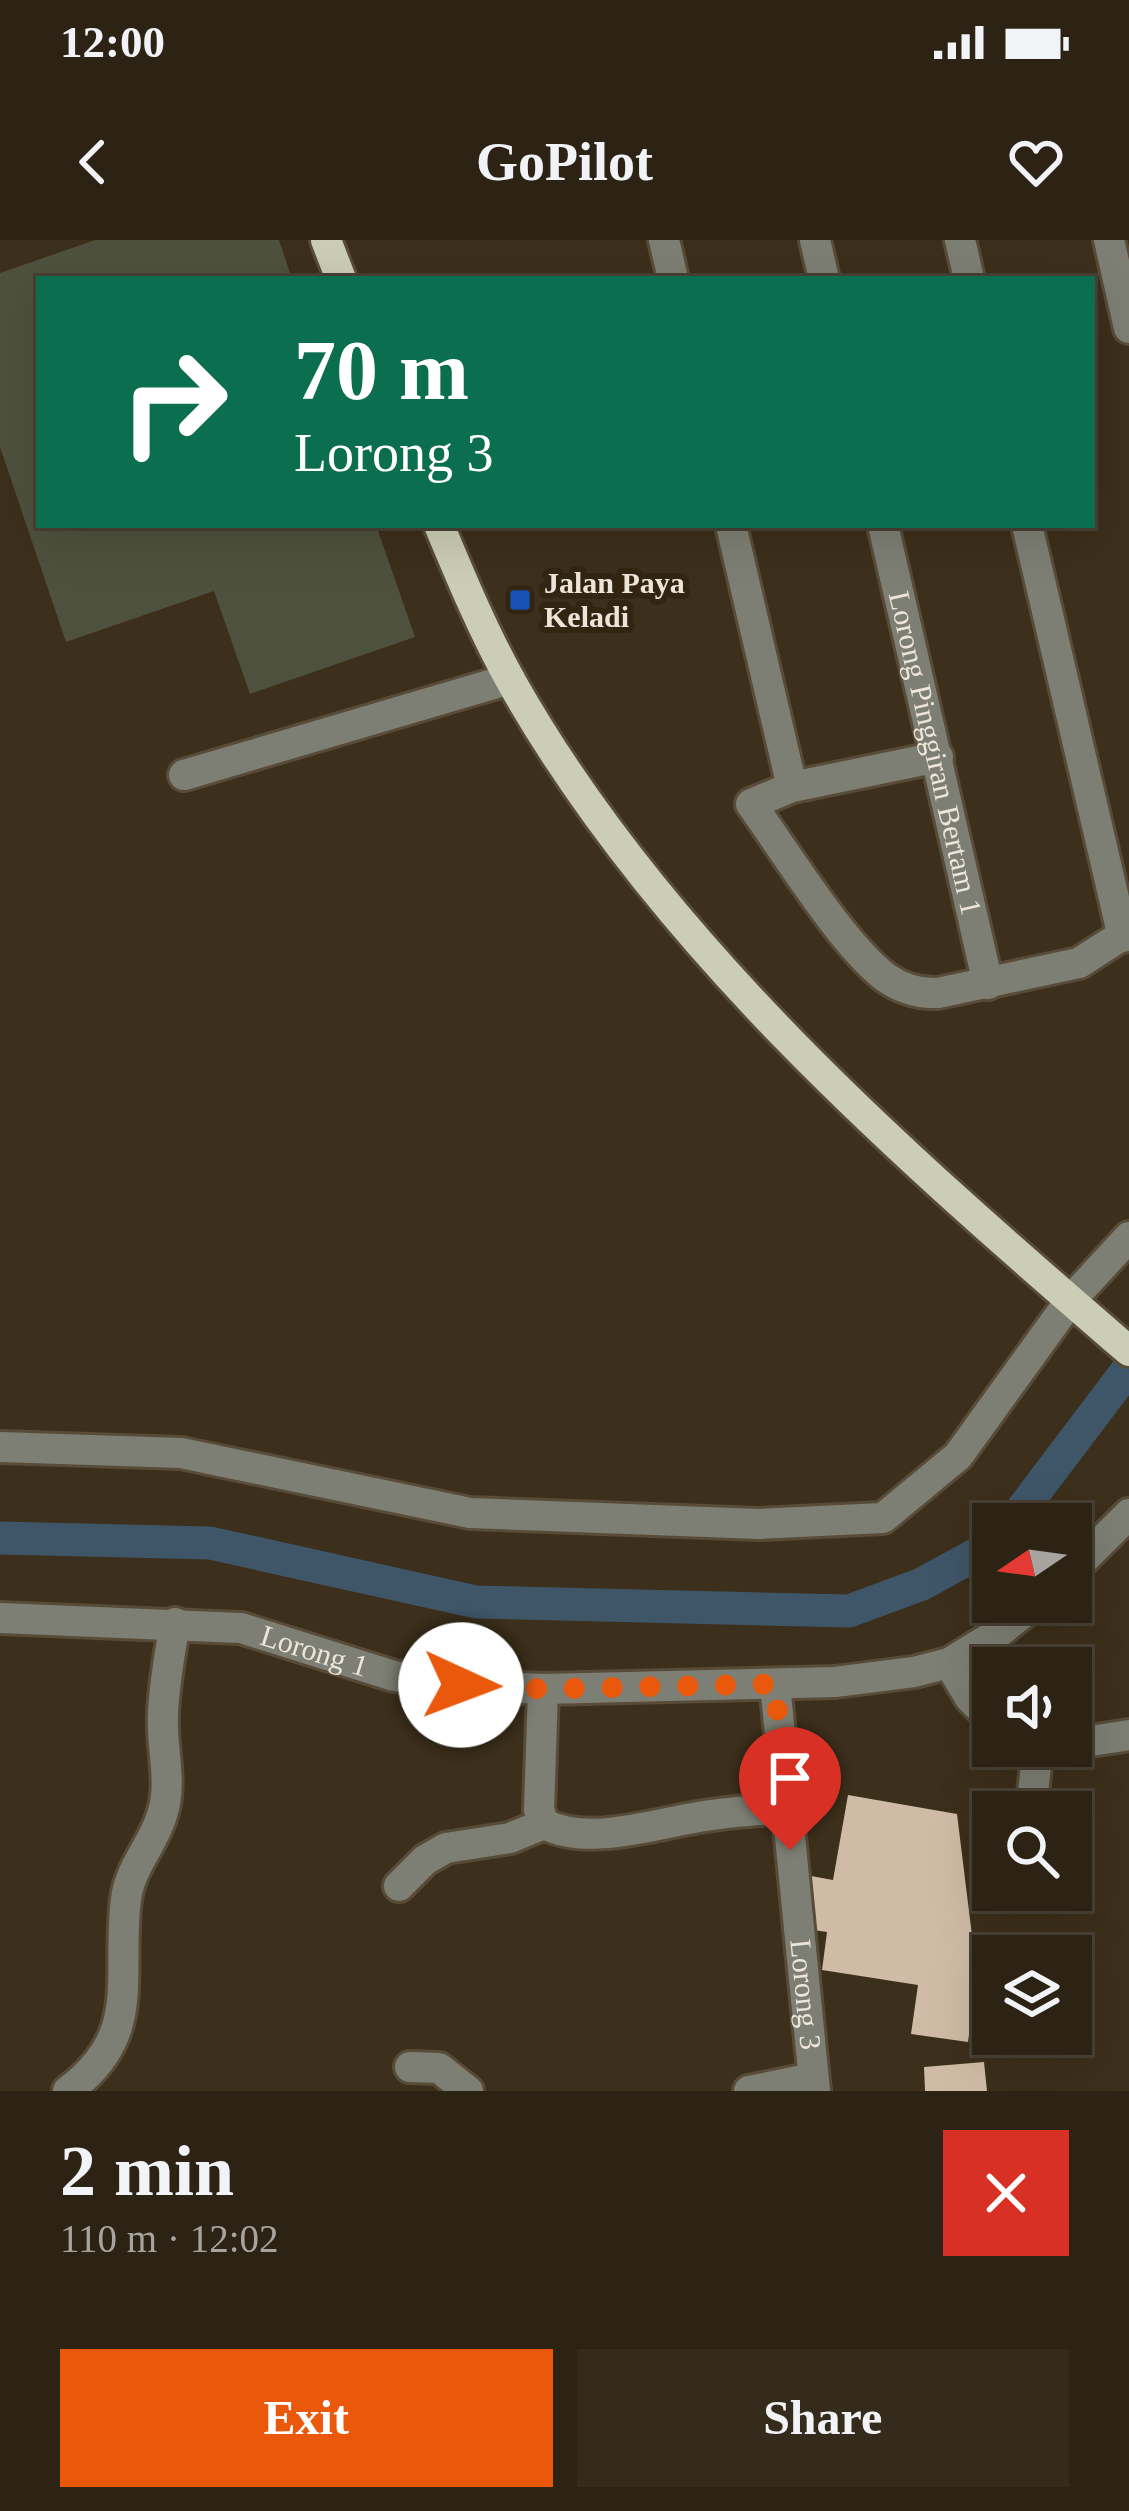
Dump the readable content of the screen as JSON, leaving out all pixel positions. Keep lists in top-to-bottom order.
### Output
{
  "streets": {
    "street": ["Lorong Pinggiran Bertam 1", "Lorong 1", "Lorong 3"]
  },
  "crossings": [
    ["Lorong 1", "Lorong 3"]
  ],
  "places": {
    "transit": ["Jalan Paya Keladi"]
  },
  "north": "left",
  "page": {
    "status": "12:00",
    "header": "GoPilot",
    "turn": ["70 m", "Lorong 3"],
    "heading": ["2 min", "110 m · 12:02"],
    "buttons": ["Exit", "Share"]
  }
}
